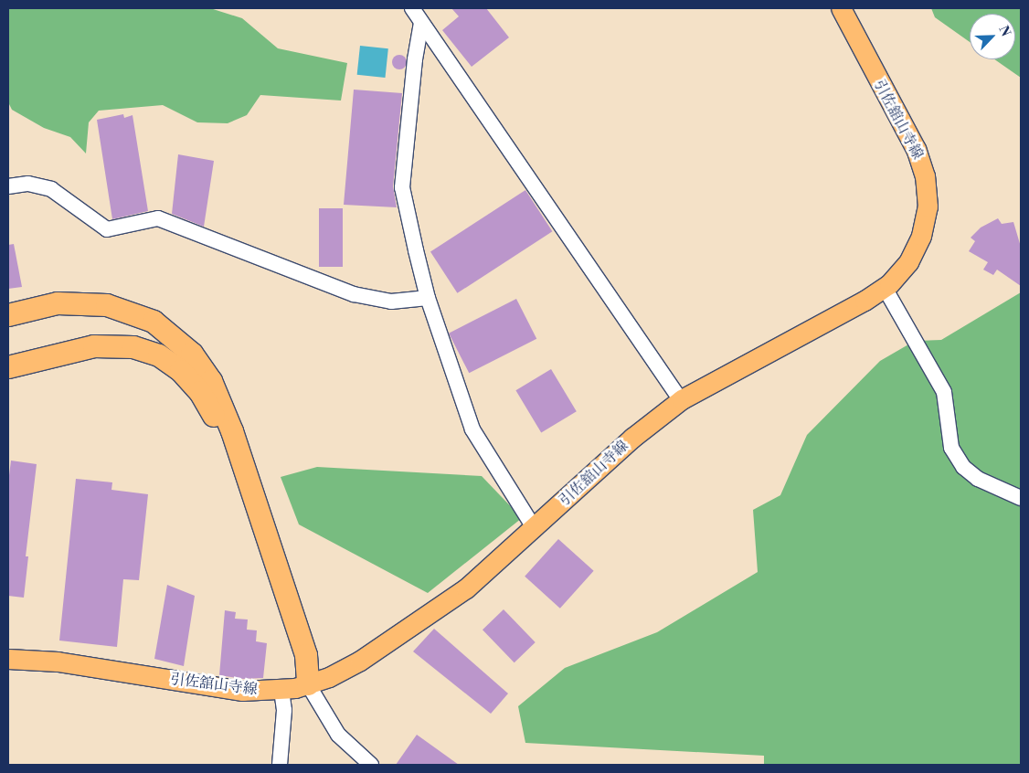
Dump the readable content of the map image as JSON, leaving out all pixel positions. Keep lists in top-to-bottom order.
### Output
{
  "streets": {
    "main road": ["引佐舘山寺線"]
  },
  "north": "top right"
}
